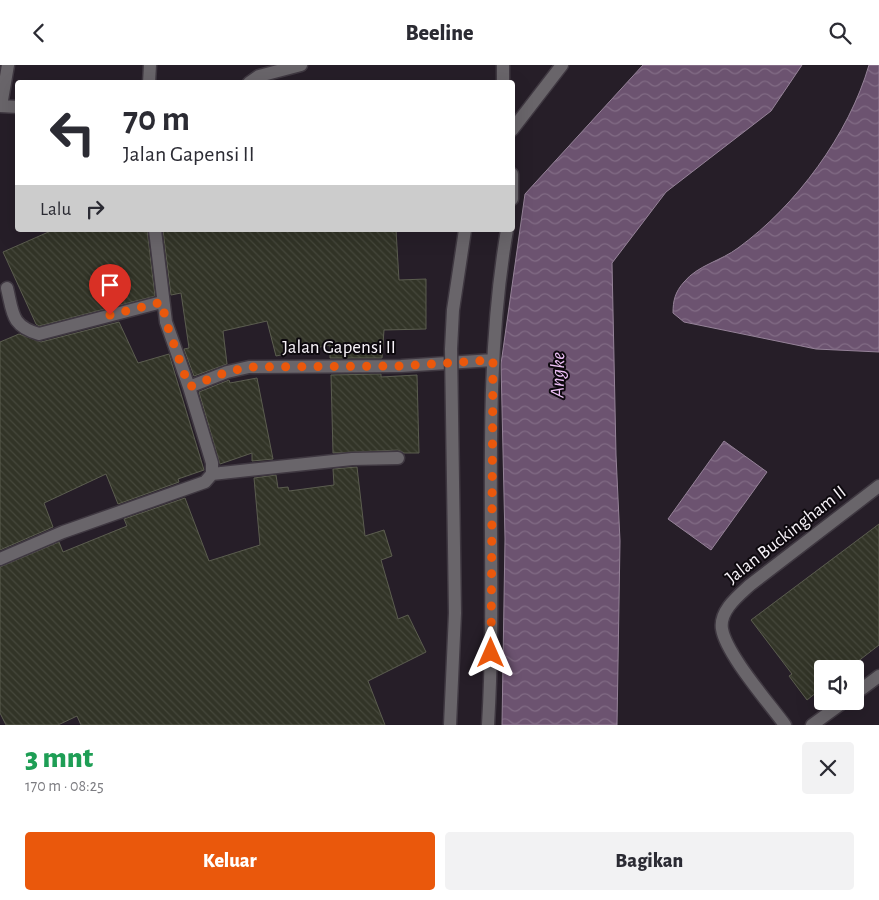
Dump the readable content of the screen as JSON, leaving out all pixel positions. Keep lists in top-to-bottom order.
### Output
{
  "streets": {
    "street": ["Jalan Gapensi II", "Jalan Buckingham II"]
  },
  "water": ["Angke"],
  "page": {
    "header": "Beeline",
    "turn": ["70 m", "Jalan Gapensi II"],
    "then": "Lalu",
    "heading": ["3 mnt", "170 m · 08:25"],
    "buttons": ["Keluar", "Bagikan"]
  }
}
